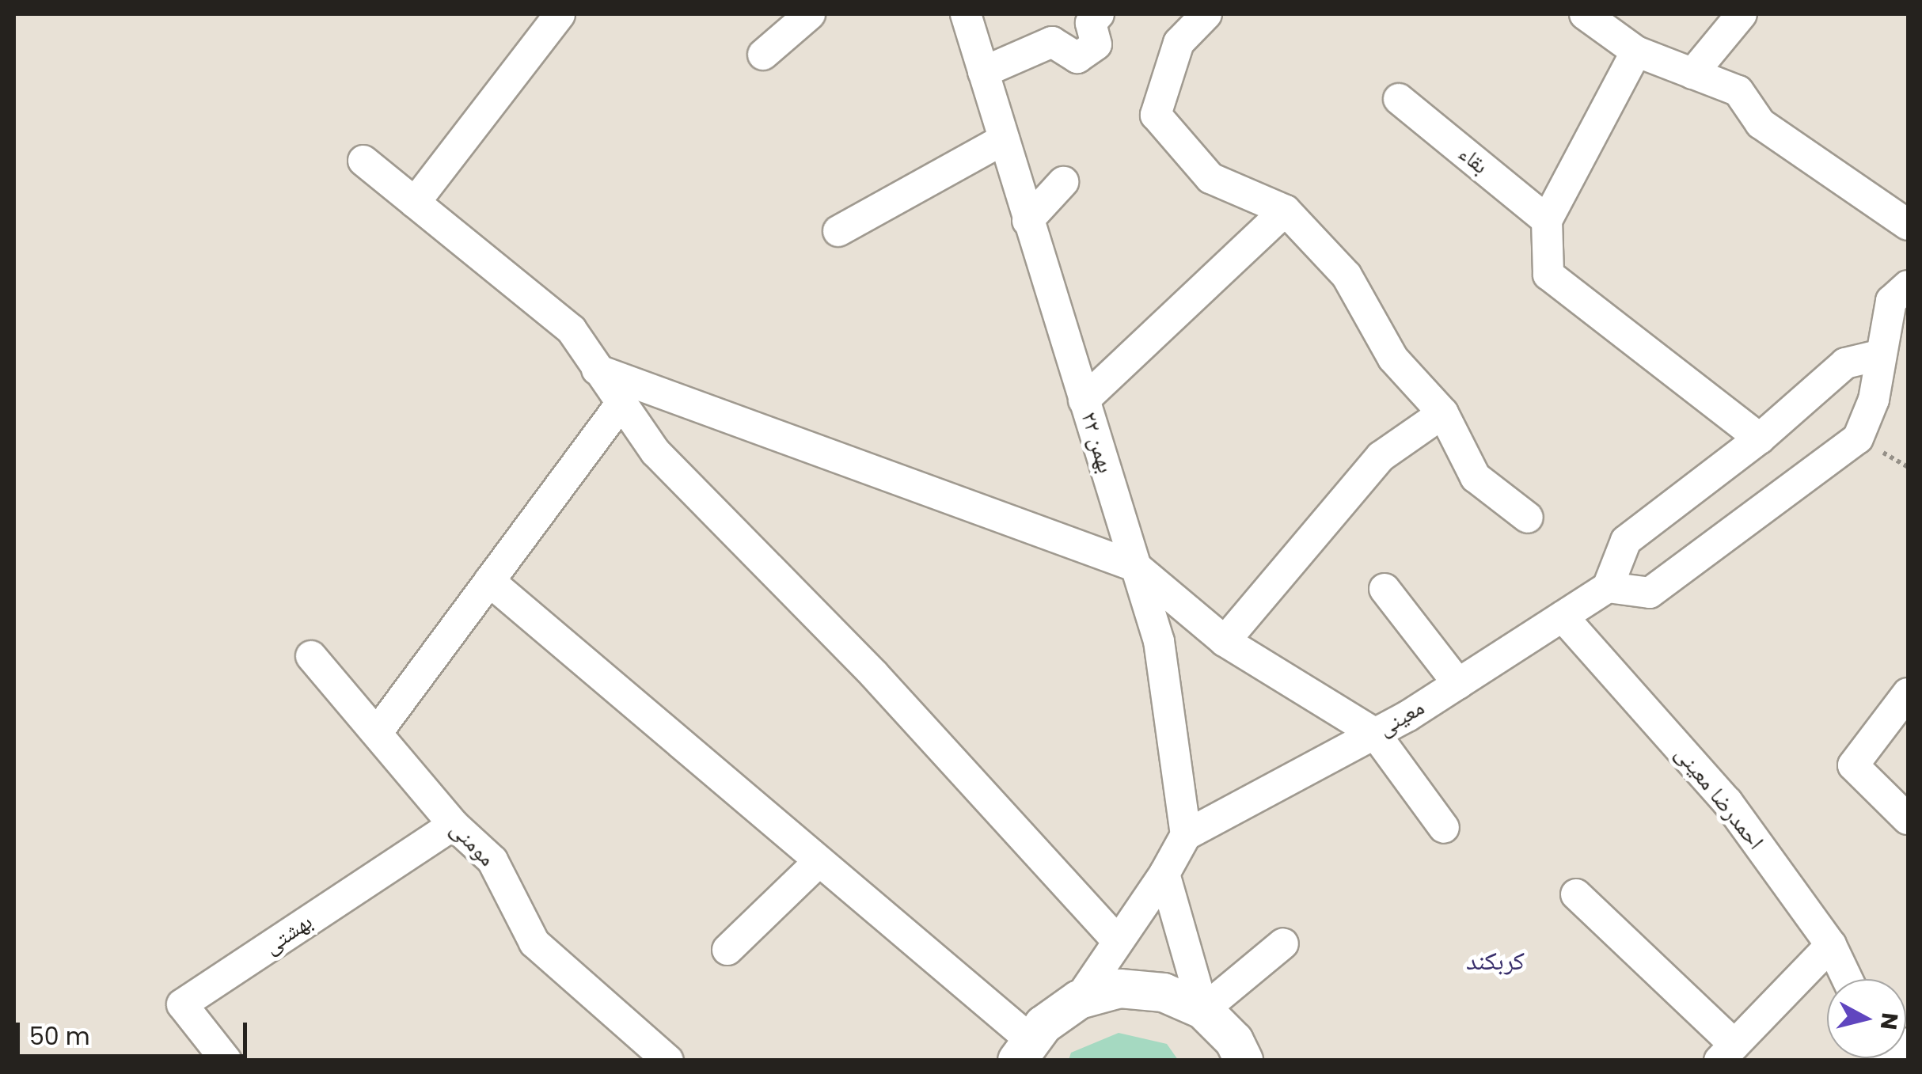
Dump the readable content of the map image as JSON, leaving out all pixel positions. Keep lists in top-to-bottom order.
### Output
{
  "streets": {
    "street": [
      "بقاء",
      "۲۲ بهمن",
      "معینی",
      "احمدرضا معینی",
      "مومنی",
      "بهشتی"
    ]
  },
  "crossings": [
    ["۲۲ بهمن", "معینی"],
    ["معینی", "احمدرضا معینی"],
    ["مومنی", "بهشتی"]
  ],
  "districts": ["کربکند"],
  "scale_bar": "50 m",
  "north": "right"
}
